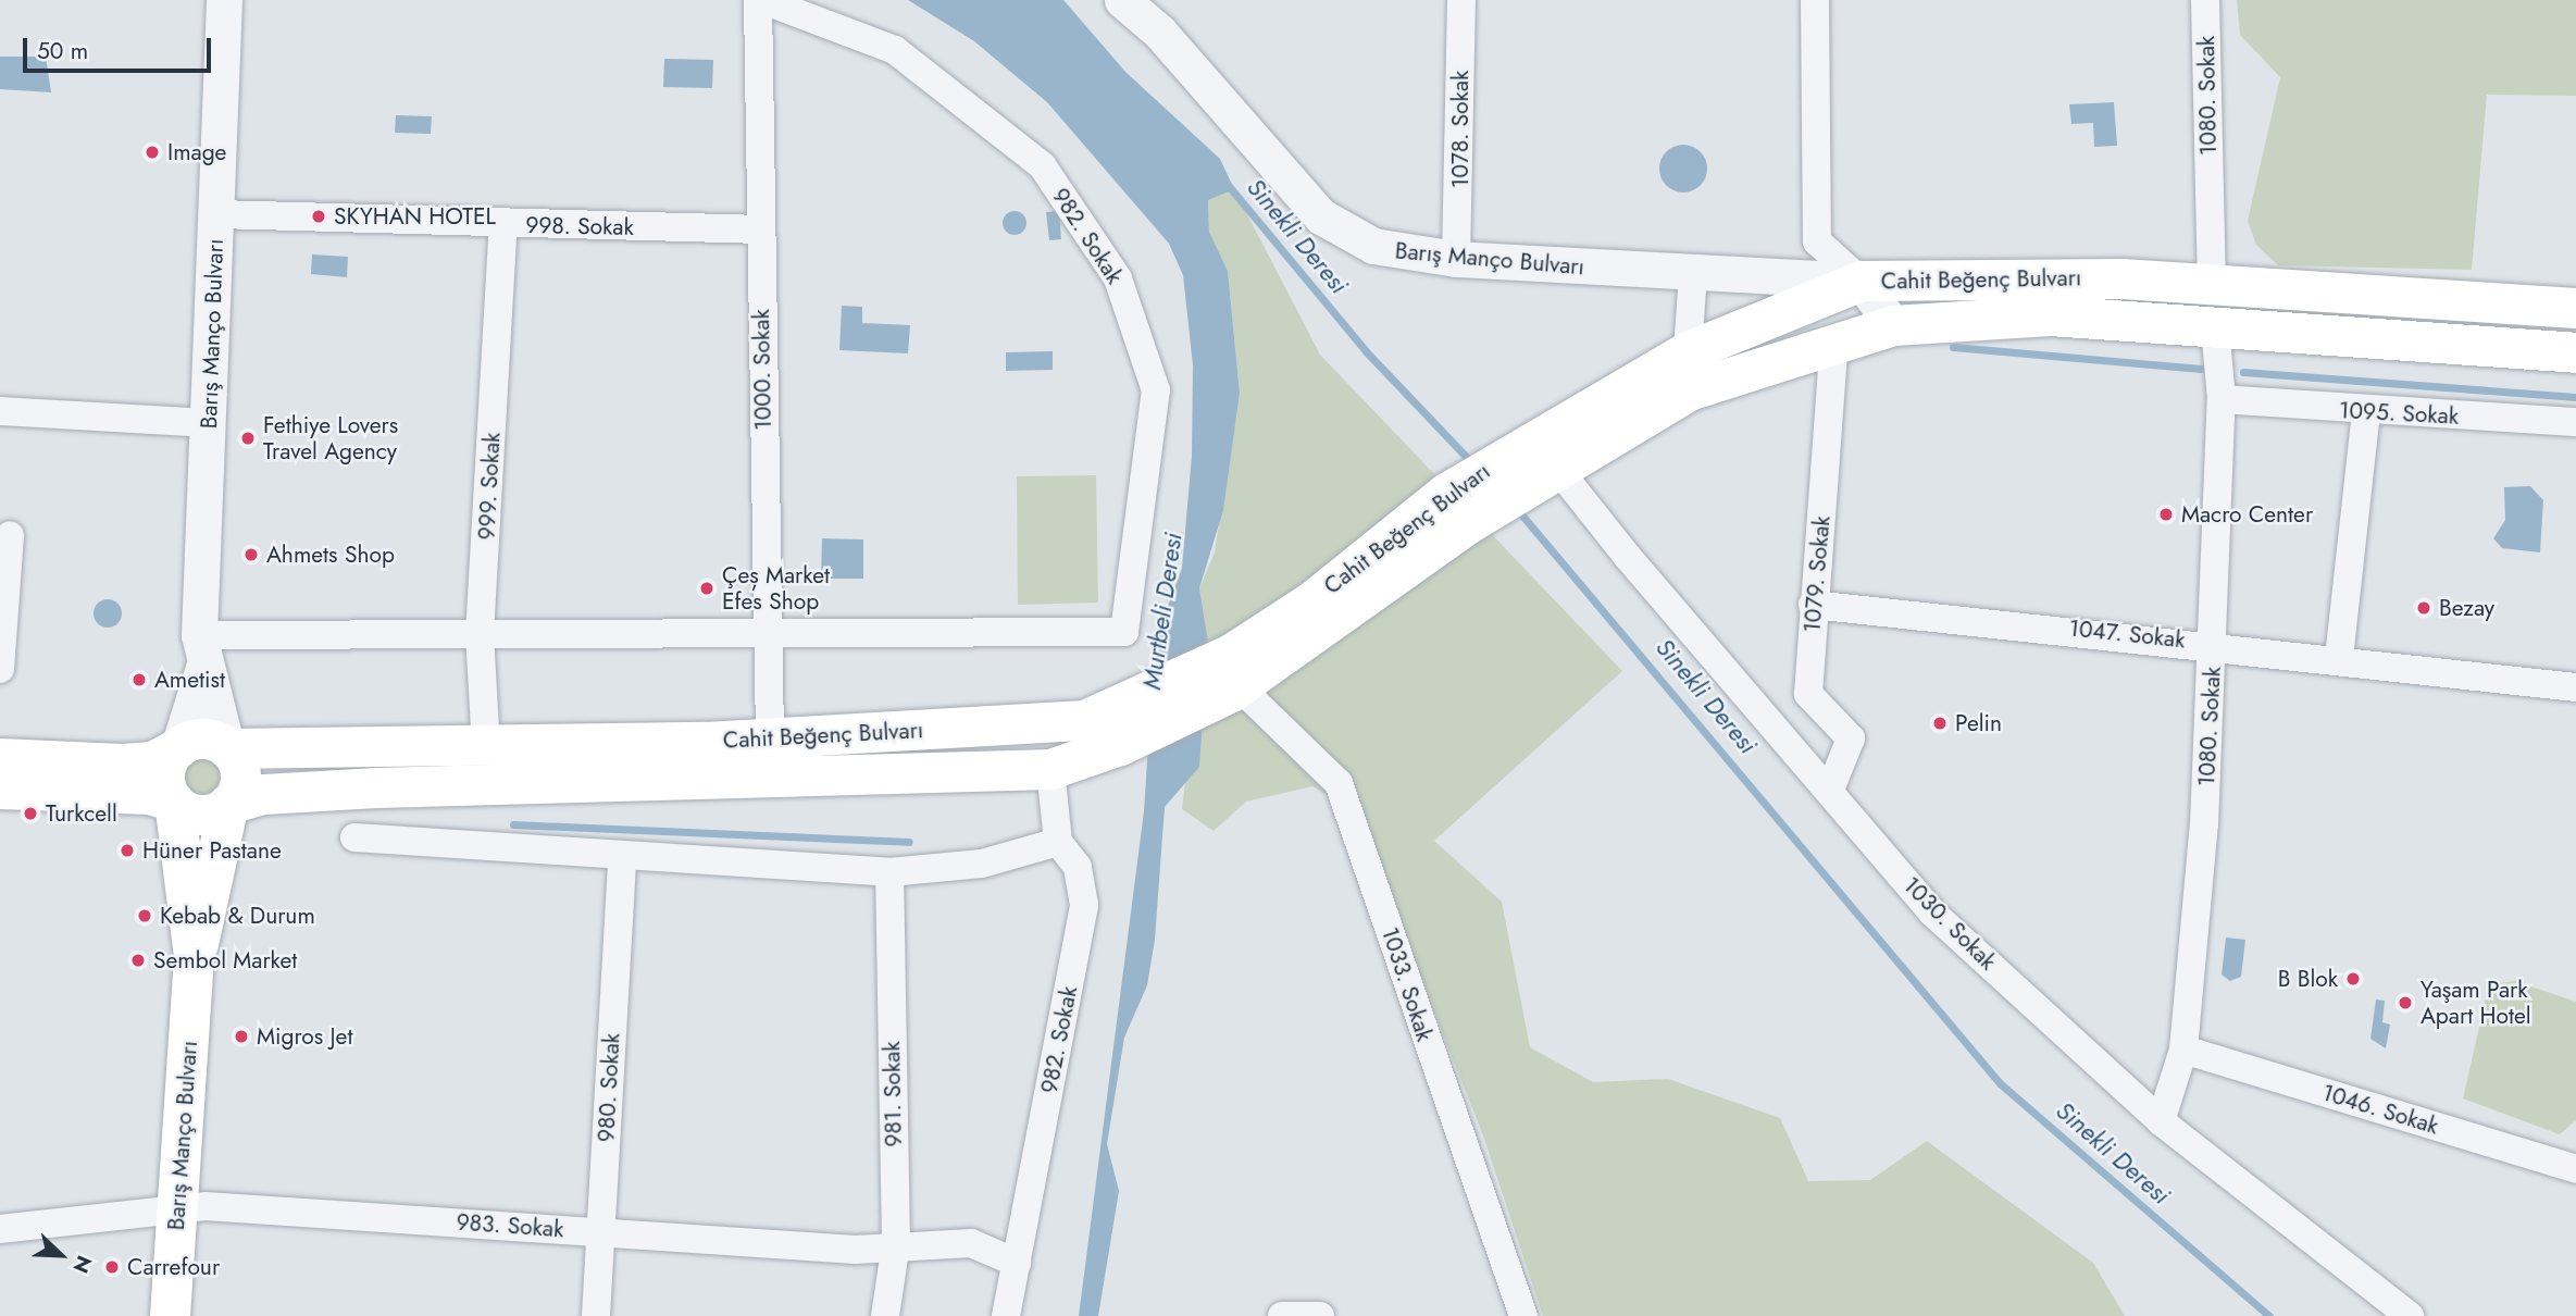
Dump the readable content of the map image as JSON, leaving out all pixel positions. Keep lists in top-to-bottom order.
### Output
{
  "streets": {
    "main road": ["Barış Manço Bulvarı", "Cahit Beğenç Bulvarı"],
    "street": [
      "1080. Sokak",
      "1078. Sokak",
      "998. Sokak",
      "982. Sokak",
      "1000. Sokak",
      "1095. Sokak",
      "999. Sokak",
      "1079. Sokak",
      "1047. Sokak",
      "1030. Sokak",
      "1033. Sokak",
      "980. Sokak",
      "981. Sokak",
      "1046. Sokak",
      "983. Sokak"
    ]
  },
  "crossings": [
    ["1080. Sokak", "Cahit Beğenç Bulvarı"],
    ["1080. Sokak", "1095. Sokak"],
    ["1080. Sokak", "1047. Sokak"],
    ["1080. Sokak", "1030. Sokak"],
    ["1080. Sokak", "1046. Sokak"],
    ["1078. Sokak", "Barış Manço Bulvarı"],
    ["998. Sokak", "Barış Manço Bulvarı"],
    ["998. Sokak", "1000. Sokak"],
    ["998. Sokak", "999. Sokak"],
    ["982. Sokak", "Cahit Beğenç Bulvarı"],
    ["982. Sokak", "1000. Sokak"],
    ["982. Sokak", "983. Sokak"],
    ["Barış Manço Bulvarı", "Cahit Beğenç Bulvarı"],
    ["Barış Manço Bulvarı", "983. Sokak"],
    ["Cahit Beğenç Bulvarı", "1000. Sokak"],
    ["Cahit Beğenç Bulvarı", "999. Sokak"],
    ["Cahit Beğenç Bulvarı", "1079. Sokak"],
    ["Cahit Beğenç Bulvarı", "1030. Sokak"],
    ["Cahit Beğenç Bulvarı", "1033. Sokak"],
    ["1079. Sokak", "1047. Sokak"],
    ["1079. Sokak", "1030. Sokak"],
    ["980. Sokak", "983. Sokak"],
    ["981. Sokak", "983. Sokak"]
  ],
  "water": ["Sinekli Deresi", "Murtbeli Deresi"],
  "places": [
    "Image",
    "SKYHAN HOTEL",
    "Fethiye Lovers Travel Agency",
    "Macro Center",
    "Ahmets Shop",
    "Çeș Market Efes Shop",
    "Bezay",
    "Ametist",
    "Pelin",
    "Turkcell",
    "Hüner Pastane",
    "Kebab & Durum",
    "Sembol Market",
    "B Blok",
    "Yaşam Park Apart Hotel",
    "Migros Jet",
    "Carrefour"
  ],
  "scale_bar": "50 m",
  "north": "bottom right"
}
